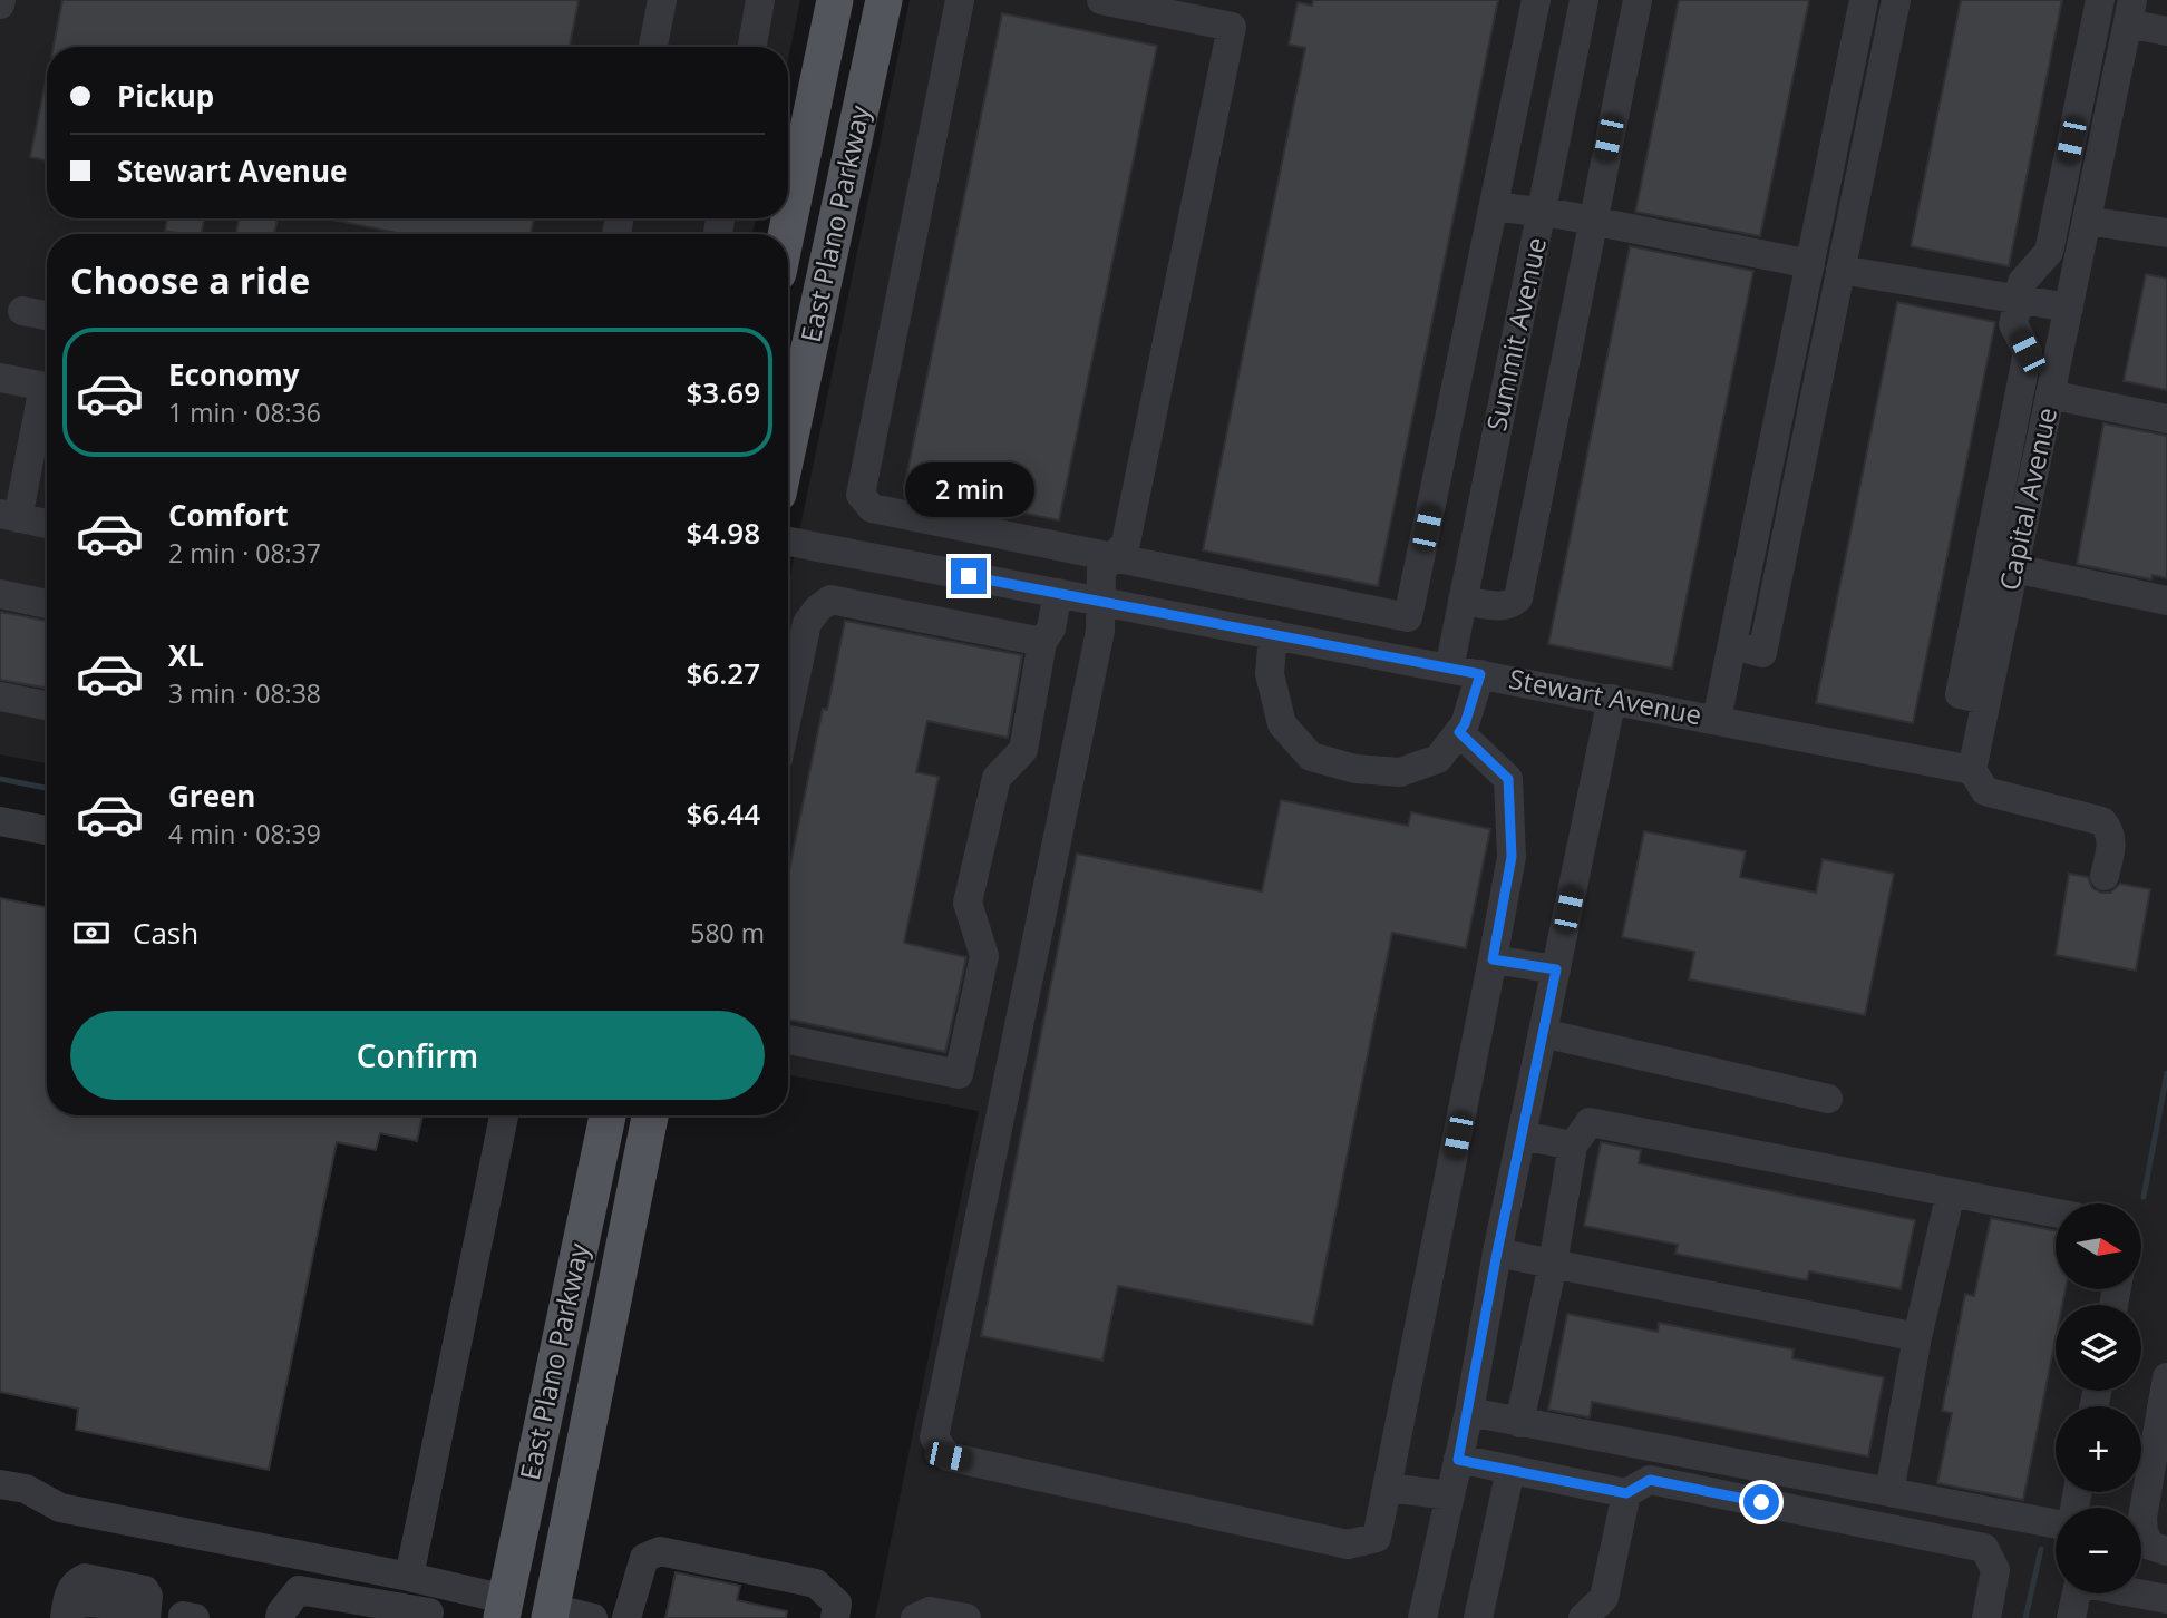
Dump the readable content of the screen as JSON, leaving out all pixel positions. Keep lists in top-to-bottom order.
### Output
{
  "streets": {
    "main road": ["East Plano Parkway"],
    "street": ["Summit Avenue", "Capital Avenue", "Stewart Avenue"]
  },
  "crossings": [
    ["Summit Avenue", "Stewart Avenue"],
    ["Capital Avenue", "Stewart Avenue"]
  ],
  "north": "right",
  "page": {
    "banner": ["Pickup", "Stewart Avenue"],
    "heading": "Choose a ride",
    "list": [
      {
        "name": "Economy",
        "note": "1 min · 08:36",
        "value": "$3.69"
      },
      {
        "name": "Comfort",
        "note": "2 min · 08:37",
        "value": "$4.98"
      },
      {
        "name": "XL",
        "note": "3 min · 08:38",
        "value": "$6.27"
      },
      {
        "name": "Green",
        "note": "4 min · 08:39",
        "value": "$6.44"
      }
    ],
    "bubble": "2 min",
    "pay": ["Cash", "580 m"],
    "buttons": "Confirm",
    "map_buttons": ["+", "−"]
  }
}
